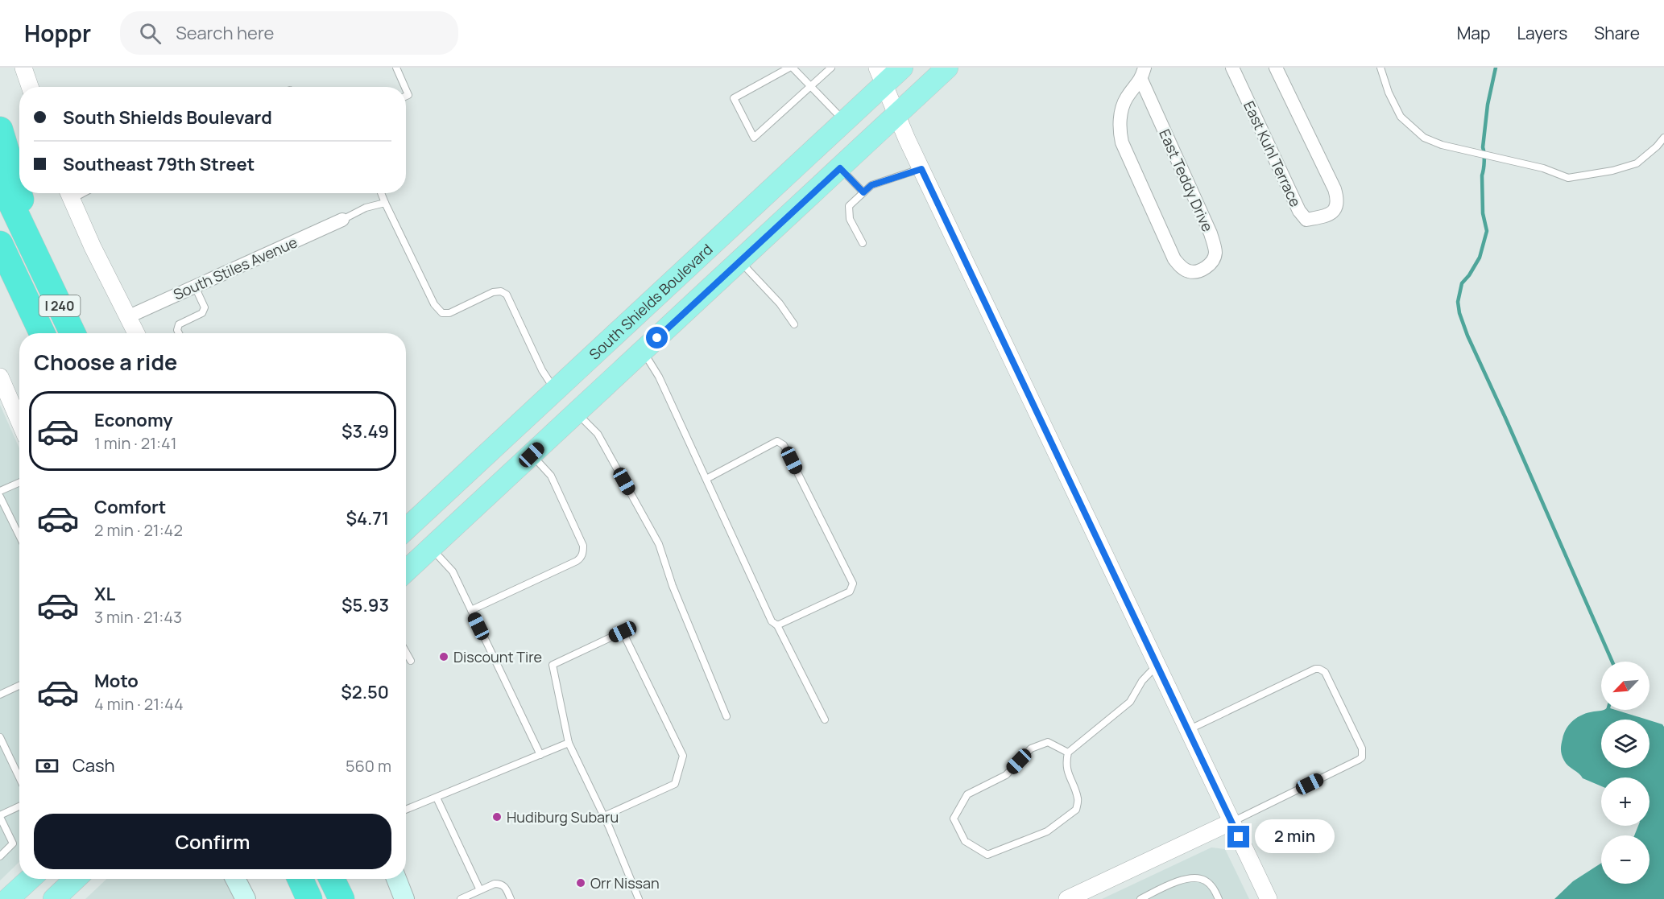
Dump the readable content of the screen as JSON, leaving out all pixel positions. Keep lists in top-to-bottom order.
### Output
{
  "streets": {
    "highway": ["I 240"],
    "main road": ["South Shields Boulevard"],
    "street": ["East Kuhl Terrace", "East Teddy Drive", "South Stiles Avenue"]
  },
  "places": ["Discount Tire", "Hudiburg Subaru", "Orr Nissan"],
  "north": "bottom left",
  "page": {
    "header": "Hoppr",
    "search": "Search here",
    "nav": ["Map", "Layers", "Share"],
    "banner": ["South Shields Boulevard", "Southeast 79th Street"],
    "heading": "Choose a ride",
    "list": [
      {
        "name": "Economy",
        "note": "1 min · 21:41",
        "value": "$3.49"
      },
      {
        "name": "Comfort",
        "note": "2 min · 21:42",
        "value": "$4.71"
      },
      {
        "name": "XL",
        "note": "3 min · 21:43",
        "value": "$5.93"
      },
      {
        "name": "Moto",
        "note": "4 min · 21:44",
        "value": "$2.50"
      }
    ],
    "map_buttons": ["+", "−"],
    "pay": ["Cash", "560 m"],
    "buttons": "Confirm",
    "bubble": "2 min"
  }
}
